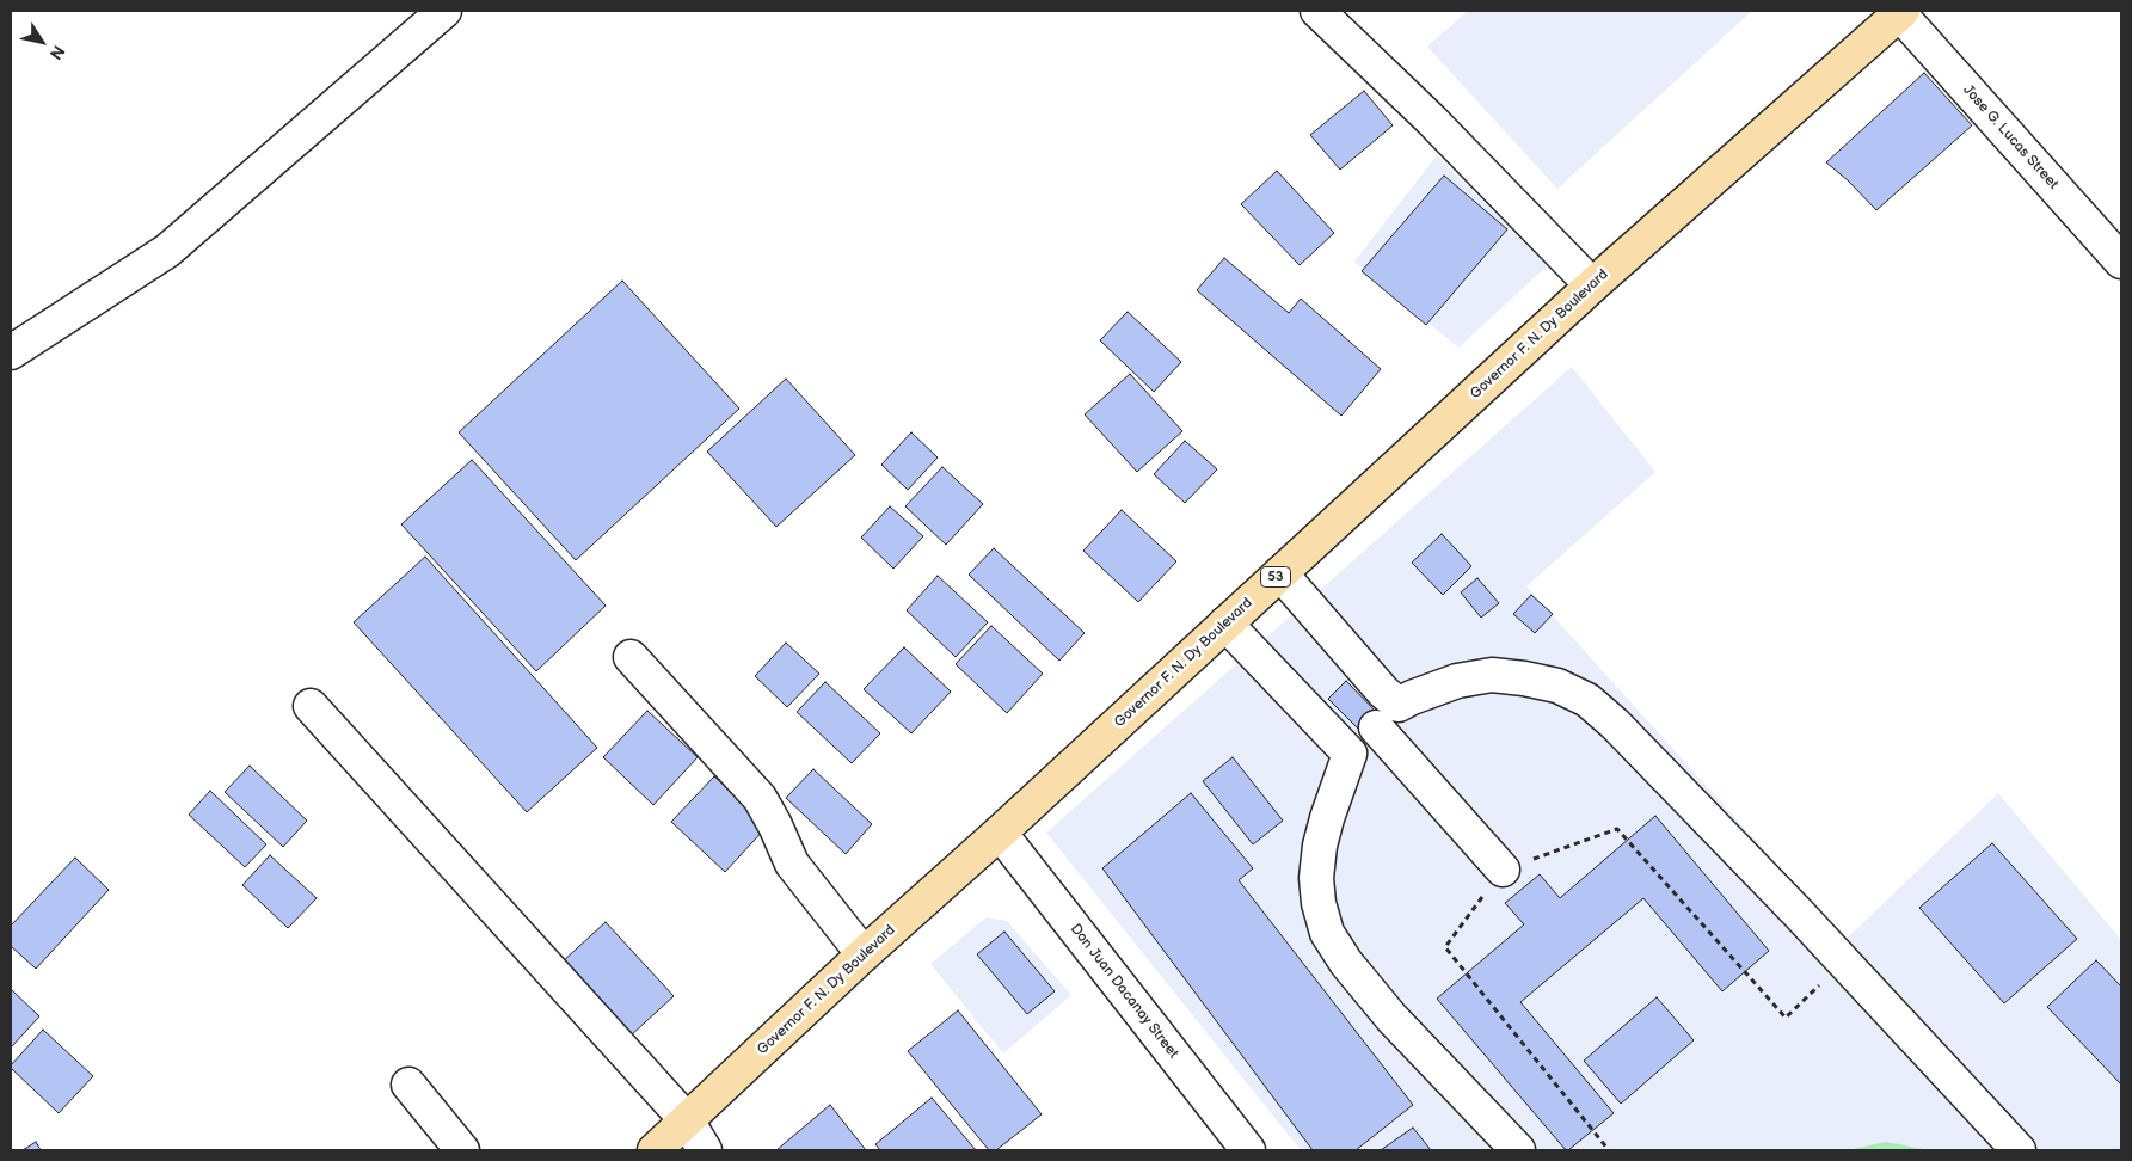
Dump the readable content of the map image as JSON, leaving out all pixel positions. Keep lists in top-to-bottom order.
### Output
{
  "streets": {
    "highway": ["Governor F. N. Dy Boulevard", "53"],
    "street": ["Jose G. Lucas Street", "Don Juan Dacanay Street"]
  },
  "crossings": [
    ["Jose G. Lucas Street", "Governor F. N. Dy Boulevard"],
    ["Governor F. N. Dy Boulevard", "Don Juan Dacanay Street"]
  ],
  "north": "bottom right"
}
